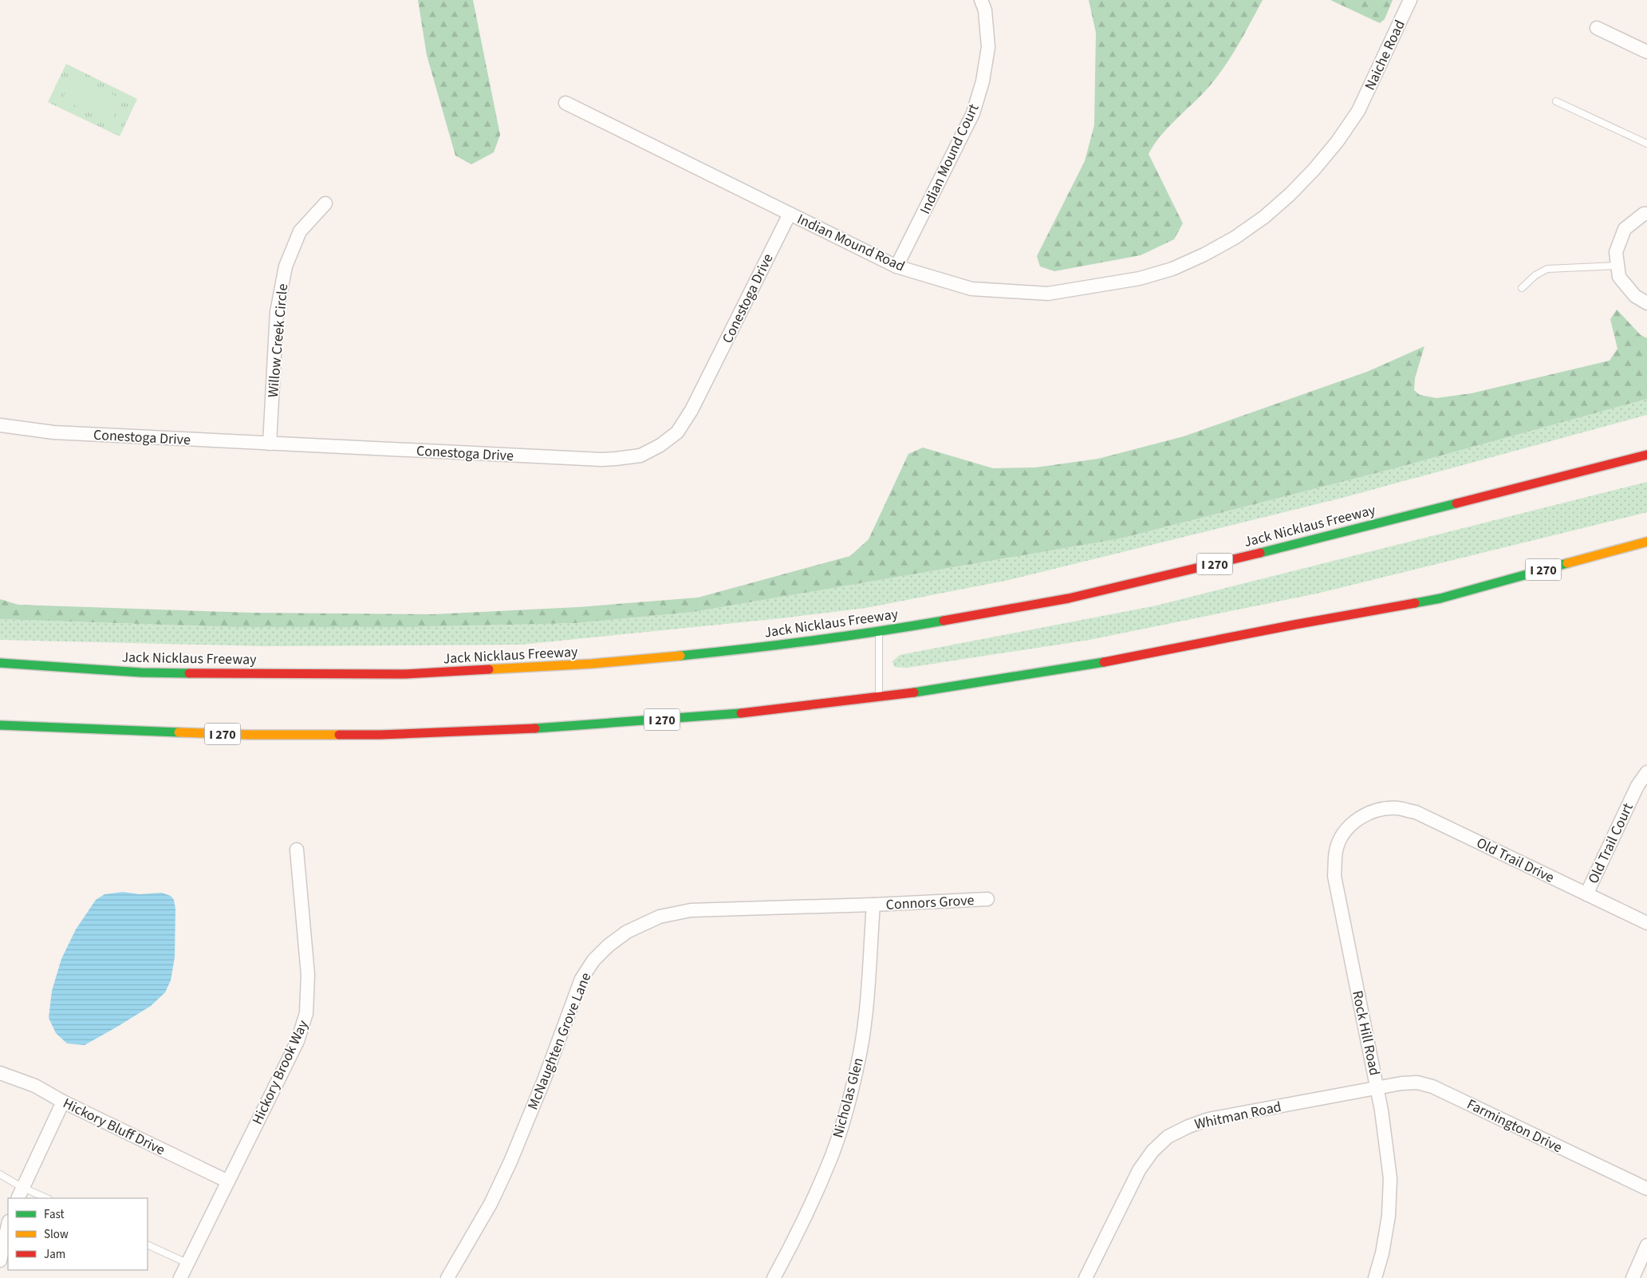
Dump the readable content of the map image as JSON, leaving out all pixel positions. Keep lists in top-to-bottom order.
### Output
{
  "streets": {
    "highway": ["Jack Nicklaus Freeway", "I 270"],
    "street": [
      "Naiche Road",
      "Indian Mound Court",
      "Indian Mound Road",
      "Conestoga Drive",
      "Willow Creek Circle",
      "Old Trail Court",
      "Old Trail Drive",
      "Connors Grove",
      "Rock Hill Road",
      "McNaughten Grove Lane",
      "Hickory Brook Way",
      "Nicholas Glen",
      "Whitman Road",
      "Farmington Drive",
      "Hickory Bluff Drive"
    ]
  },
  "crossings": [
    ["Naiche Road", "Indian Mound Road"],
    ["Indian Mound Court", "Indian Mound Road"],
    ["Indian Mound Road", "Conestoga Drive"],
    ["Conestoga Drive", "Willow Creek Circle"],
    ["Old Trail Court", "Old Trail Drive"],
    ["Old Trail Drive", "Rock Hill Road"],
    ["Connors Grove", "McNaughten Grove Lane"],
    ["Connors Grove", "Nicholas Glen"],
    ["Rock Hill Road", "Whitman Road"],
    ["Rock Hill Road", "Farmington Drive"],
    ["McNaughten Grove Lane", "Nicholas Glen"],
    ["Hickory Brook Way", "Hickory Bluff Drive"],
    ["Whitman Road", "Farmington Drive"]
  ],
  "legend": ["Fast", "Slow", "Jam"]
}
